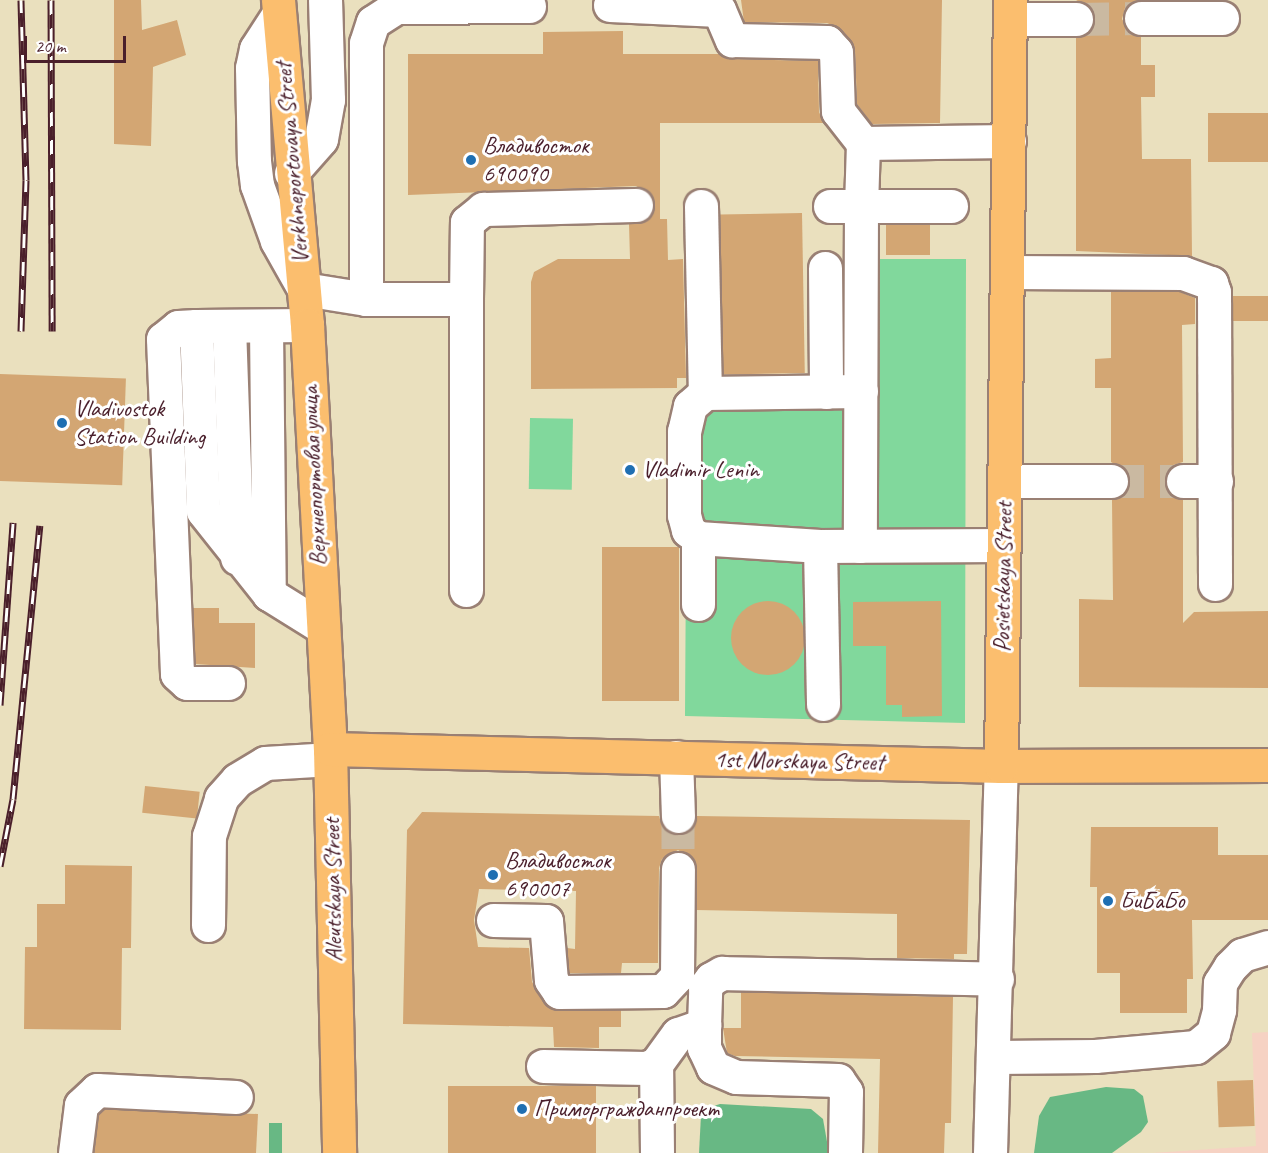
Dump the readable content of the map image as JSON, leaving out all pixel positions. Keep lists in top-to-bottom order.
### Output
{
  "streets": {
    "main road": [
      "Verkhneportovaya Street",
      "Верхнепортовая улица",
      "Posietskaya Street",
      "1st Morskaya Street",
      "Aleutskaya Street"
    ]
  },
  "crossings": [
    ["Verkhneportovaya Street", "Верхнепортовая улица"],
    ["Верхнепортовая улица", "Aleutskaya Street"],
    ["Posietskaya Street", "1st Morskaya Street"],
    ["1st Morskaya Street", "Aleutskaya Street"]
  ],
  "places": [
    "Владивосток 690090",
    "Vladivostok Station Building",
    "Vladimir Lenin",
    "Владивосток 690007",
    "БиБаБо",
    "Приморгражданпроект"
  ],
  "scale_bar": "20 m"
}
